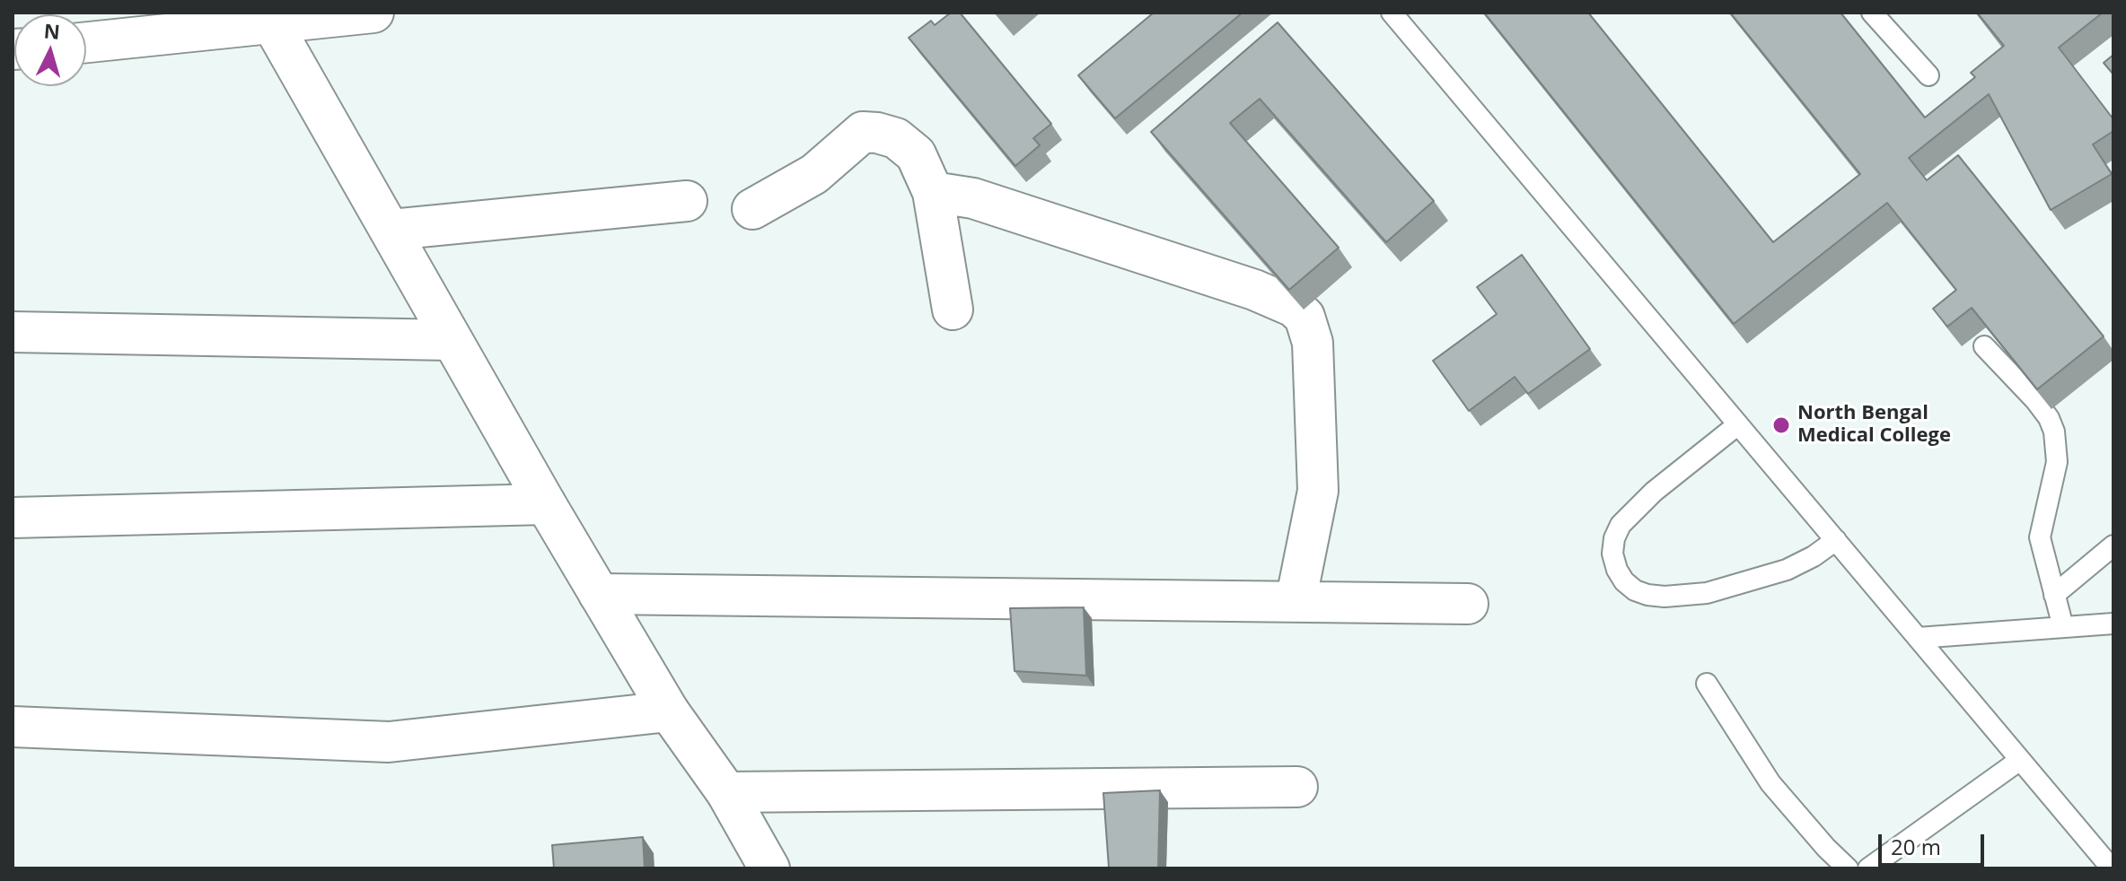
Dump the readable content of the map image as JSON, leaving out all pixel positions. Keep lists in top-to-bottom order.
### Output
{
  "places": ["North Bengal Medical College"],
  "scale_bar": "20 m",
  "north": "top"
}
